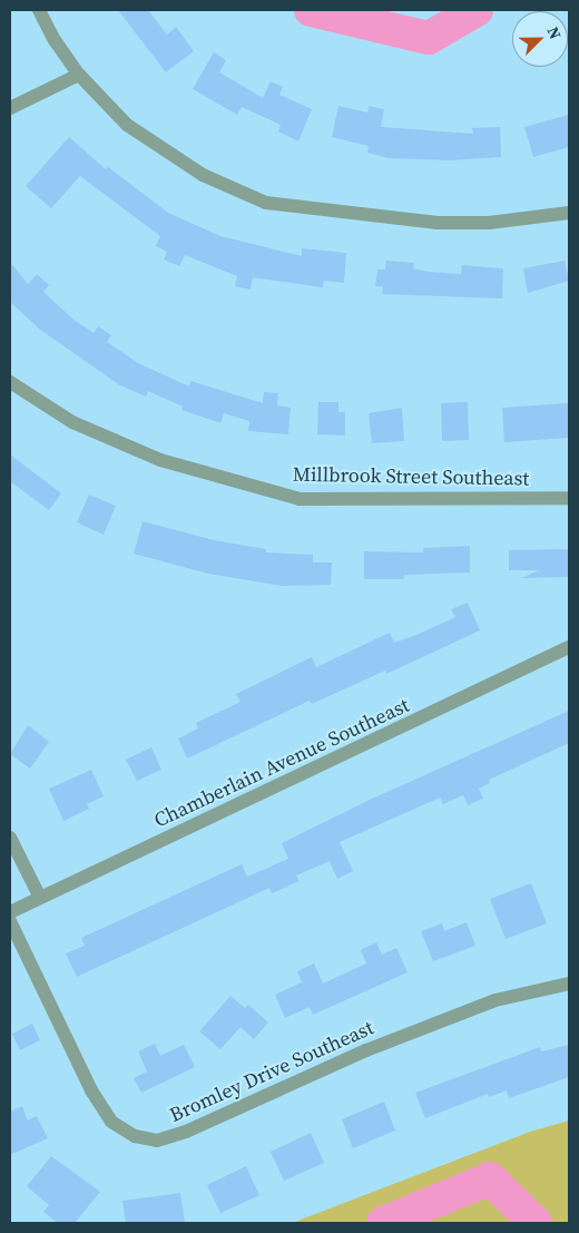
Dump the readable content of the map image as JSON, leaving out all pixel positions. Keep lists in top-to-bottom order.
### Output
{
  "streets": {
    "street": ["Millbrook Street Southeast", "Chamberlain Avenue Southeast", "Bromley Drive Southeast"]
  },
  "north": "top right"
}
